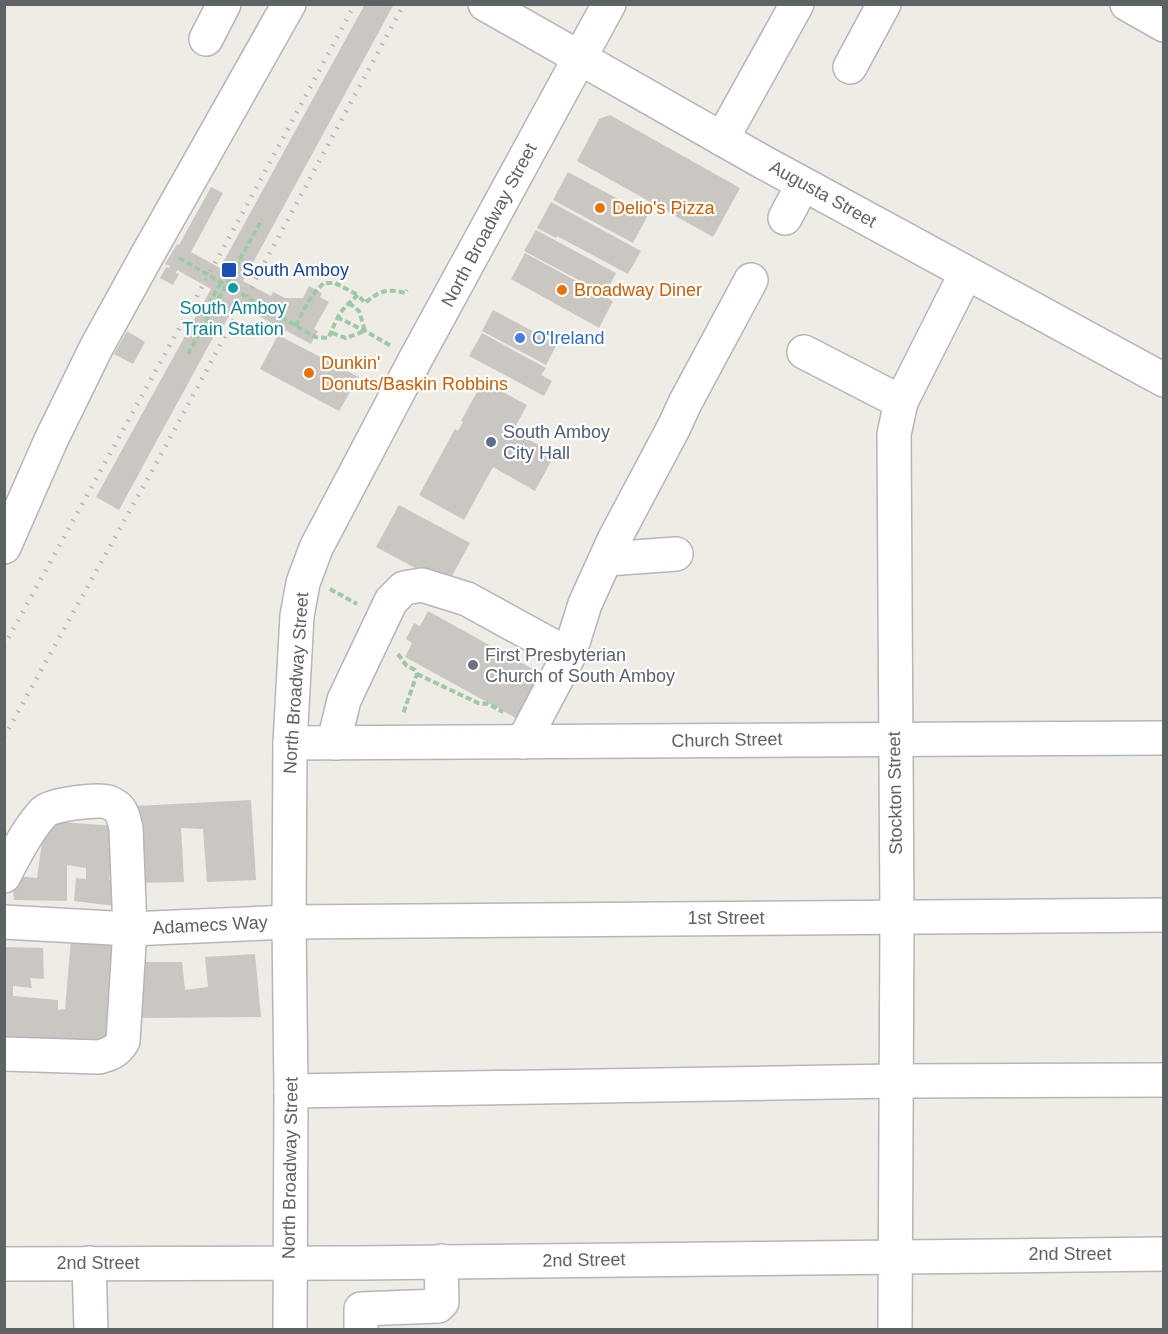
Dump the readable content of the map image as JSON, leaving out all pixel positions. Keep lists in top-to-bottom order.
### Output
{
  "streets": {
    "street": [
      "Augusta Street",
      "North Broadway Street",
      "Church Street",
      "Stockton Street",
      "1st Street",
      "Adamecs Way",
      "2nd Street"
    ]
  },
  "crossings": [
    ["Augusta Street", "North Broadway Street"],
    ["Augusta Street", "Stockton Street"],
    ["North Broadway Street", "Church Street"],
    ["North Broadway Street", "1st Street"],
    ["North Broadway Street", "Adamecs Way"],
    ["North Broadway Street", "2nd Street"],
    ["Church Street", "Stockton Street"],
    ["Stockton Street", "1st Street"],
    ["Stockton Street", "2nd Street"],
    ["1st Street", "Adamecs Way"]
  ],
  "places": {
    "other": [
      "Delio's Pizza",
      "South Amboy Train Station",
      "Broadway Diner",
      "O'Ireland",
      "Dunkin' Donuts/Baskin Robbins",
      "South Amboy City Hall",
      "First Presbyterian Church of South Amboy"
    ],
    "transit": ["South Amboy"]
  }
}
